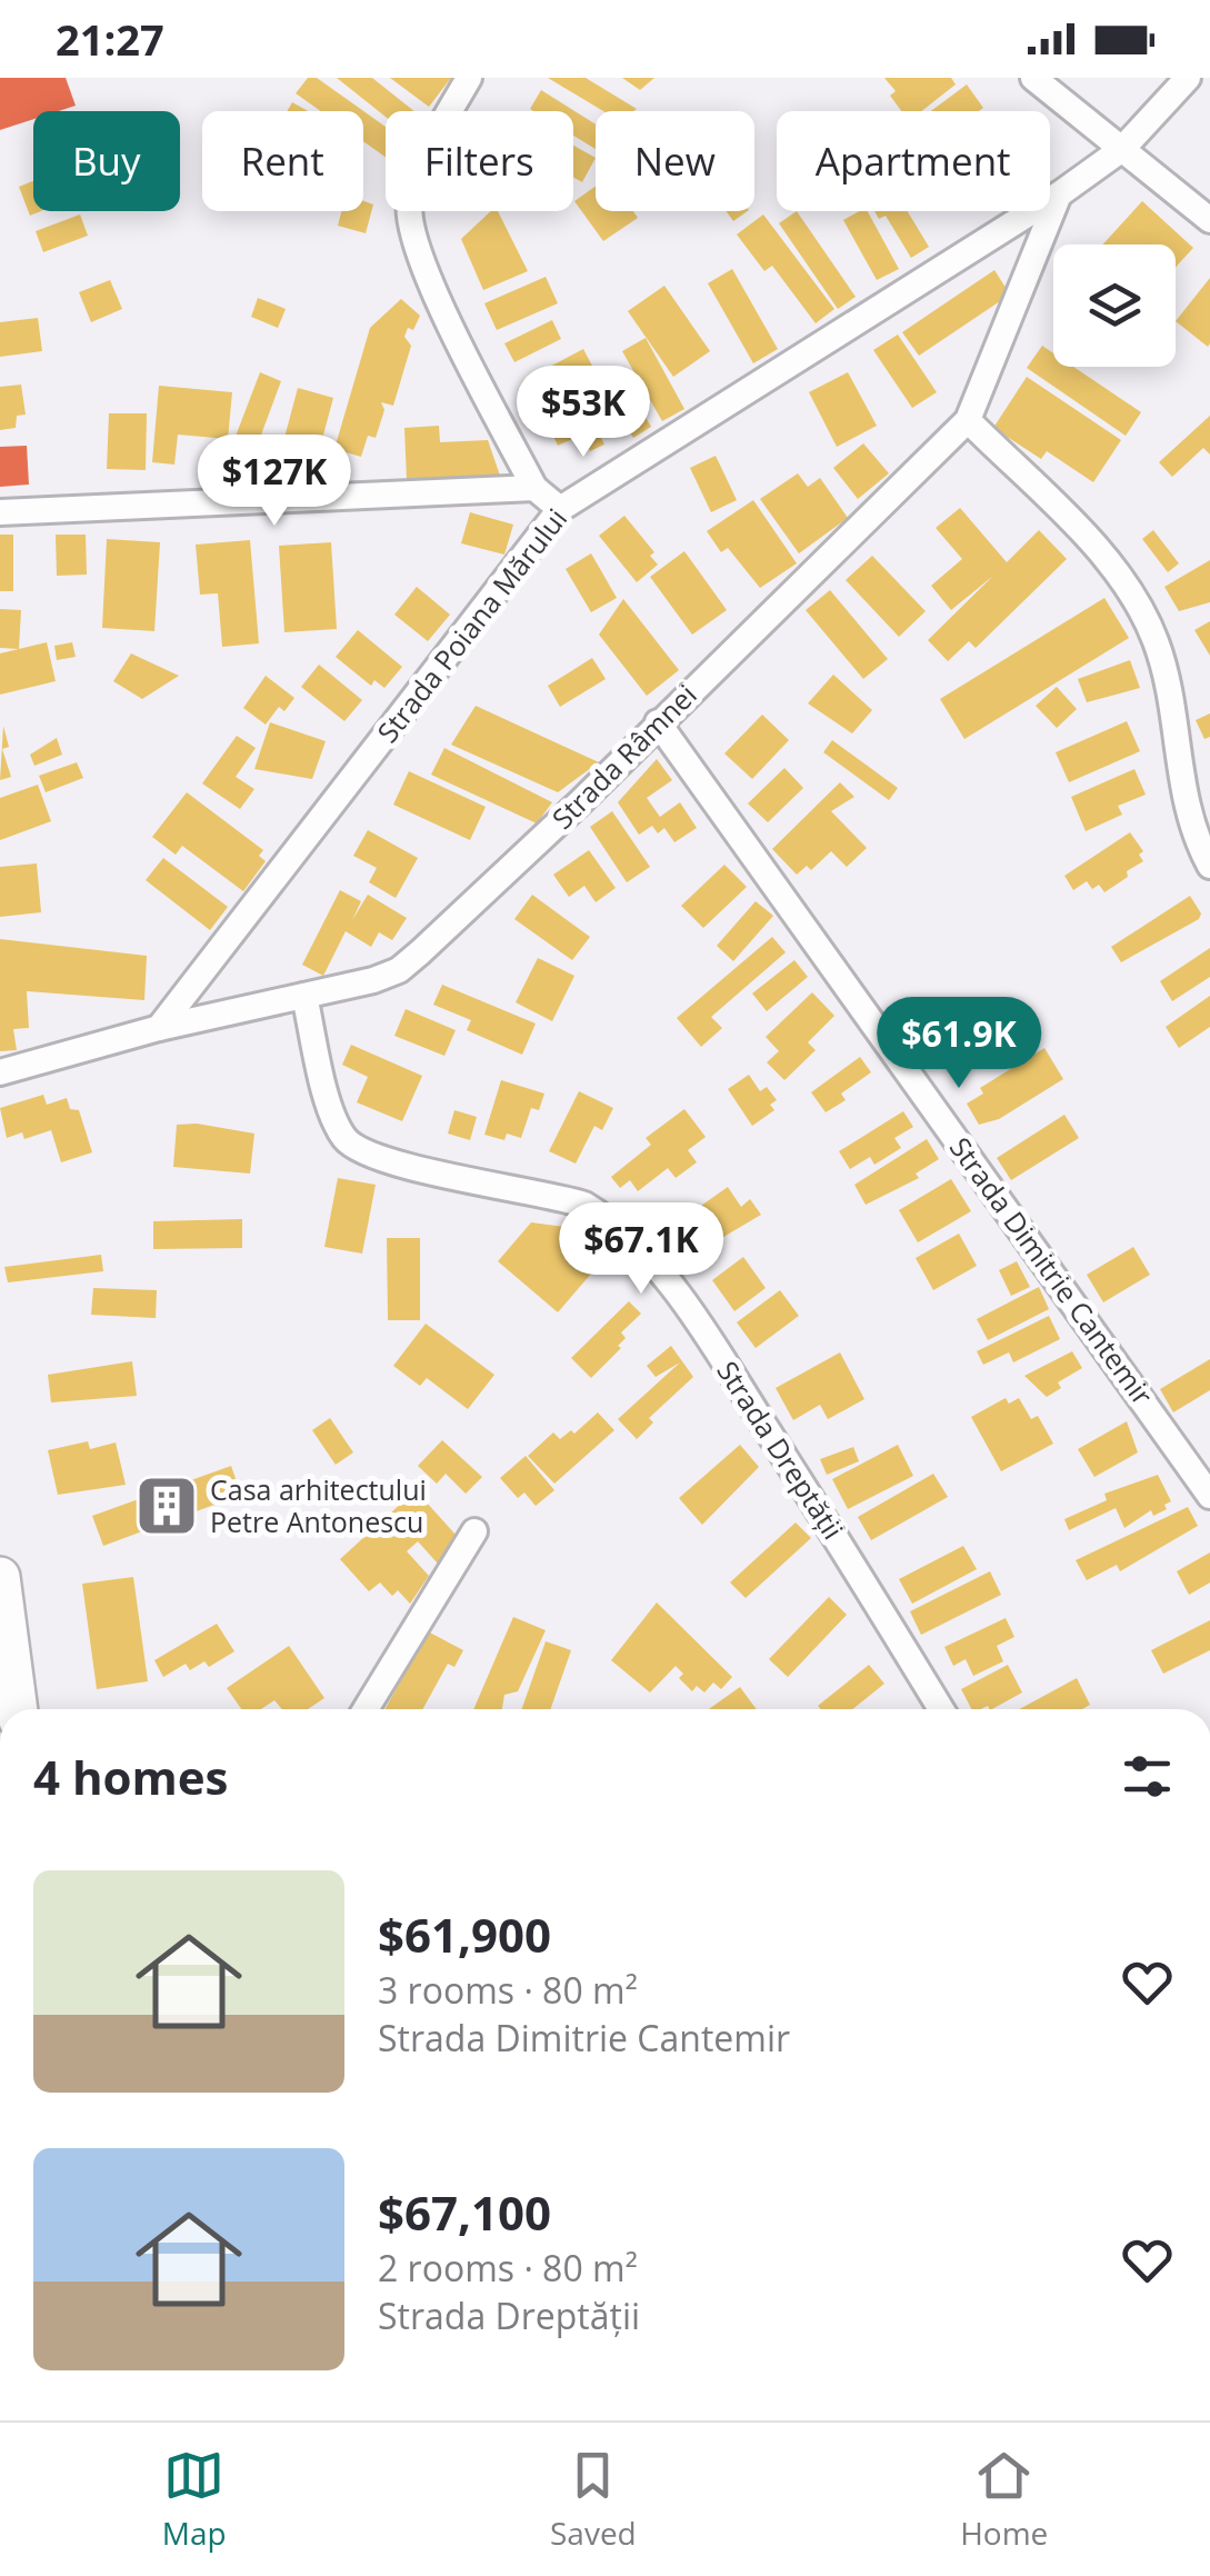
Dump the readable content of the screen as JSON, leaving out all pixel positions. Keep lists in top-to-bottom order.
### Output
{
  "streets": {
    "street": [
      "Strada Poiana Mărului",
      "Strada Râmnei",
      "Strada Dimitrie Cantemir",
      "Strada Dreptății"
    ]
  },
  "crossings": [
    ["Strada Poiana Mărului", "Strada Râmnei"],
    ["Strada Râmnei", "Strada Dimitrie Cantemir"],
    ["Strada Râmnei", "Strada Dreptății"]
  ],
  "places": {
    "building": ["Casa arhitectului Petre Antonescu"]
  },
  "page": {
    "status": "21:27",
    "chip": [
      "Buy",
      "Rent",
      "Filters",
      "New",
      "Apartment"
    ],
    "price": [
      "$53K",
      "$127K",
      "$61.9K",
      "$67.1K"
    ],
    "heading": "4 homes",
    "list": [
      {
        "name": "$61,900",
        "note": "3 rooms · 80 m² · Strada Dimitrie Cantemir"
      },
      {
        "name": "$67,100",
        "note": "2 rooms · 80 m² · Strada Dreptății"
      }
    ],
    "tabs": ["Map", "Saved", "Home"]
  }
}
